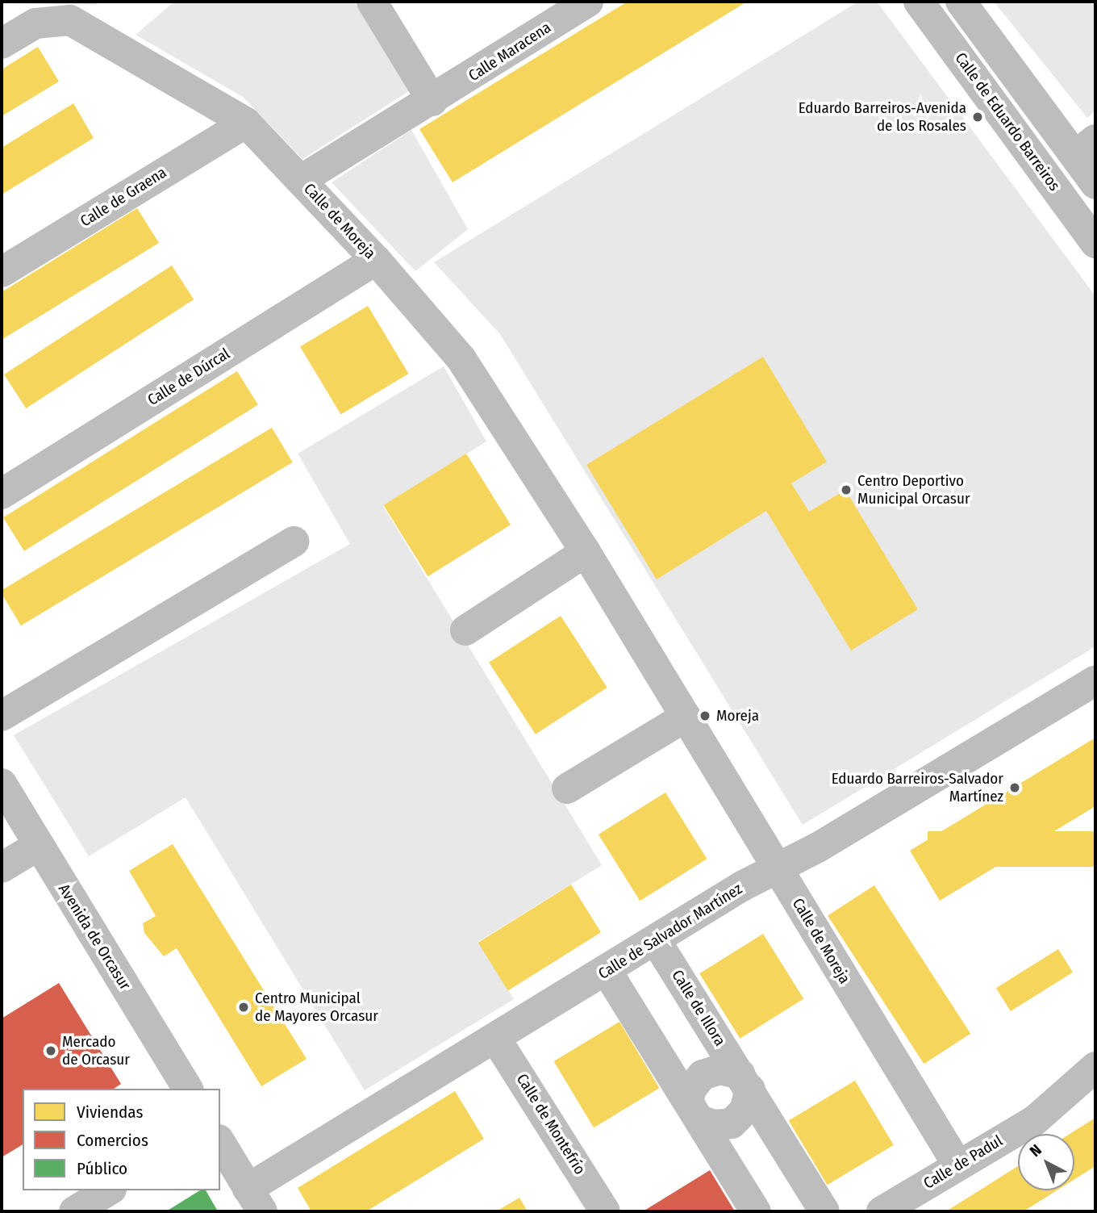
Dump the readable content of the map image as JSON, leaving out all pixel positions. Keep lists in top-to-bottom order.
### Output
{
  "streets": {
    "street": [
      "Calle Maracena",
      "Calle de Eduardo Barreiros",
      "Calle de Graena",
      "Calle de Moreja",
      "Calle de Dúrcal",
      "Calle de Salvador Martínez",
      "Avenida de Orcasur",
      "Calle de Illora",
      "Calle de Montefrío",
      "Calle de Padul"
    ]
  },
  "crossings": [
    ["Calle Maracena", "Calle de Moreja"],
    ["Calle de Graena", "Calle de Moreja"],
    ["Calle de Moreja", "Calle de Dúrcal"],
    ["Calle de Moreja", "Calle de Salvador Martínez"],
    ["Calle de Moreja", "Calle de Padul"],
    ["Calle de Salvador Martínez", "Calle de Illora"],
    ["Calle de Salvador Martínez", "Calle de Montefrío"]
  ],
  "places": [
    "Eduardo Barreiros-Avenida de los Rosales",
    "Centro Deportivo Municipal Orcasur",
    "Moreja",
    "Eduardo Barreiros-Salvador Martínez",
    "Centro Municipal de Mayores Orcasur",
    "Mercado de Orcasur"
  ],
  "legend": ["Viviendas", "Comercios", "Público"],
  "north": "top left"
}
